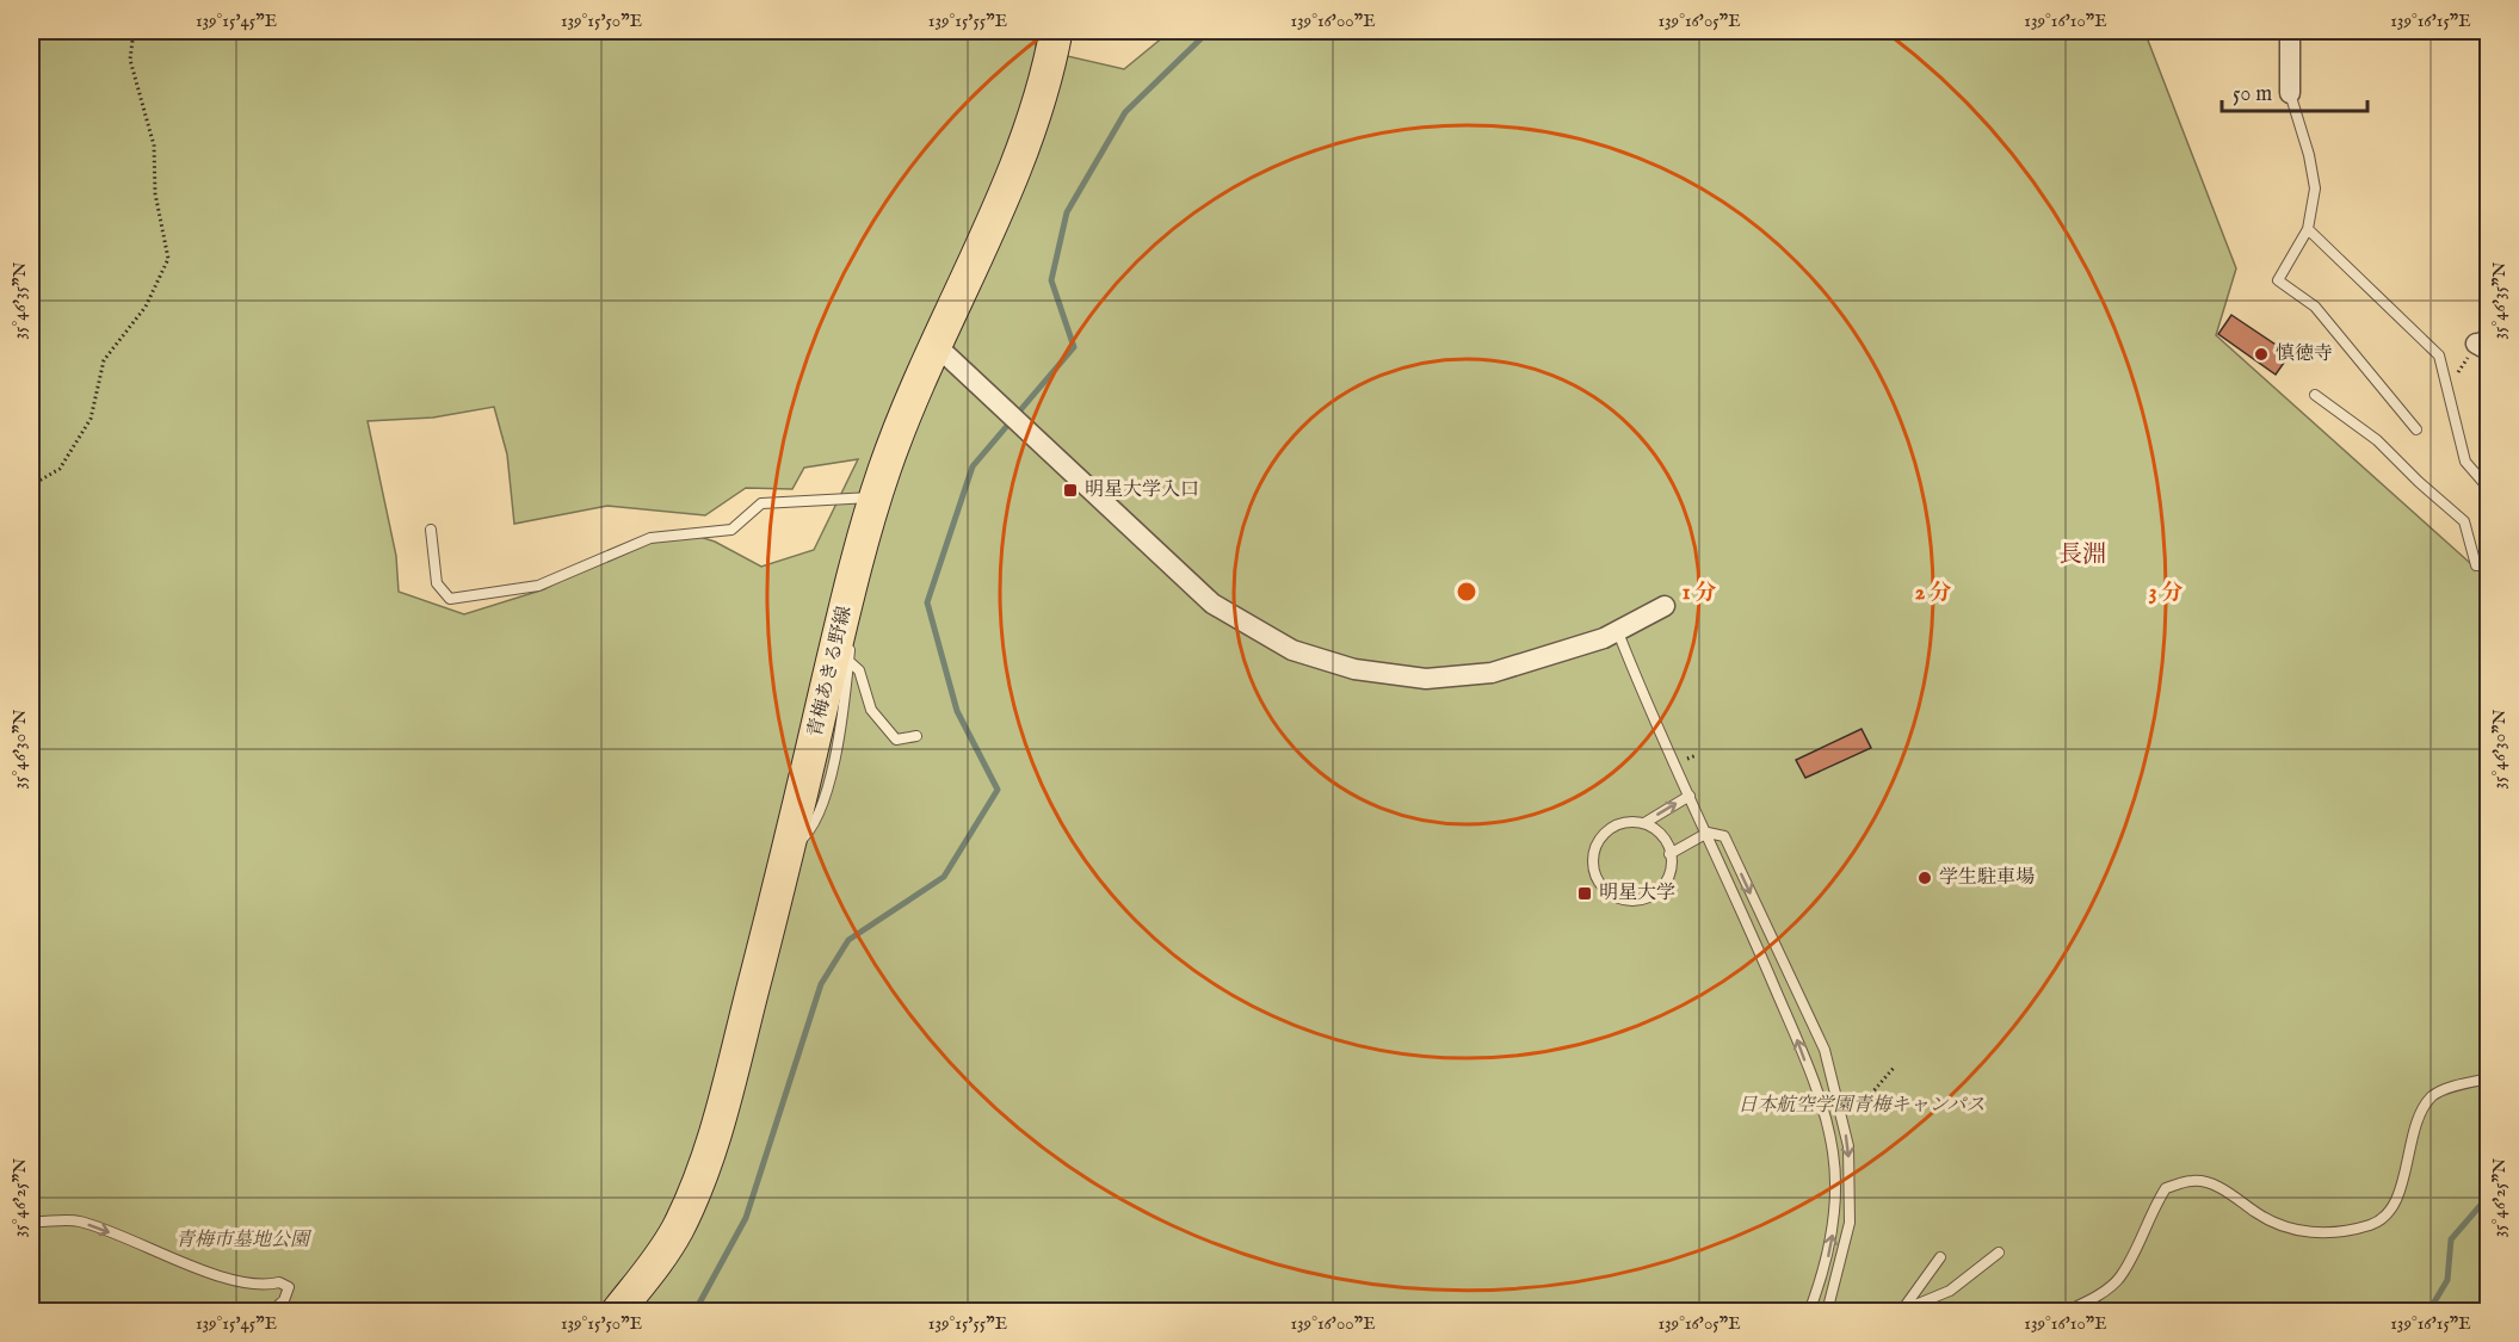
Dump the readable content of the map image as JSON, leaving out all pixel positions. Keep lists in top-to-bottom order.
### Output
{
  "streets": {
    "main road": ["青梅あきる野線"]
  },
  "districts": ["長淵"],
  "parks": ["日本航空学園青梅キャンパス", "青梅市墓地公園"],
  "places": {
    "other": ["慎徳寺", "学生駐車場"],
    "transit": ["明星大学入口", "明星大学"]
  },
  "scale_bar": "50 m",
  "coordinates": [
    "139°15'45\"E",
    "139°15'50\"E",
    "139°15'55\"E",
    "139°16'00\"E",
    "139°16'05\"E",
    "139°16'10\"E",
    "139°16'15\"E",
    "35°46'35\"N",
    "35°46'30\"N",
    "35°46'25\"N"
  ],
  "rings": ["1 分", "2 分", "3 分"]
}
